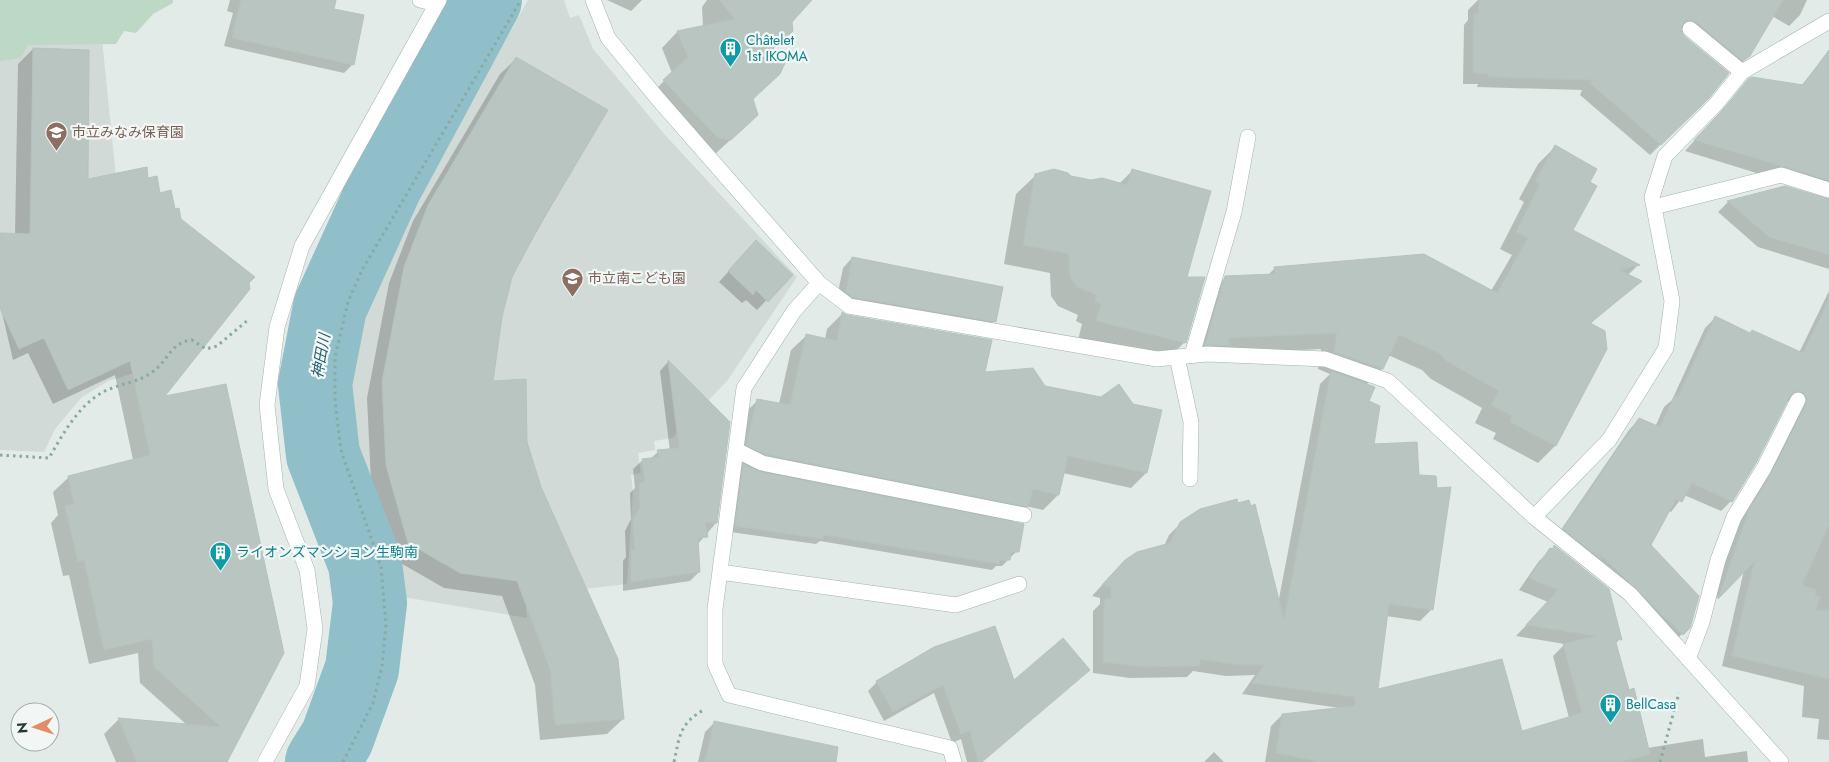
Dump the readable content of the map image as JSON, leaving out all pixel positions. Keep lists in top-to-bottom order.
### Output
{
  "water": ["神田川"],
  "places": {
    "building": ["Châtelet 1st IKOMA", "ライオンズマンション生駒南", "BellCasa"],
    "school or university": ["市立みなみ保育園", "市立南こども園"]
  },
  "north": "left"
}
